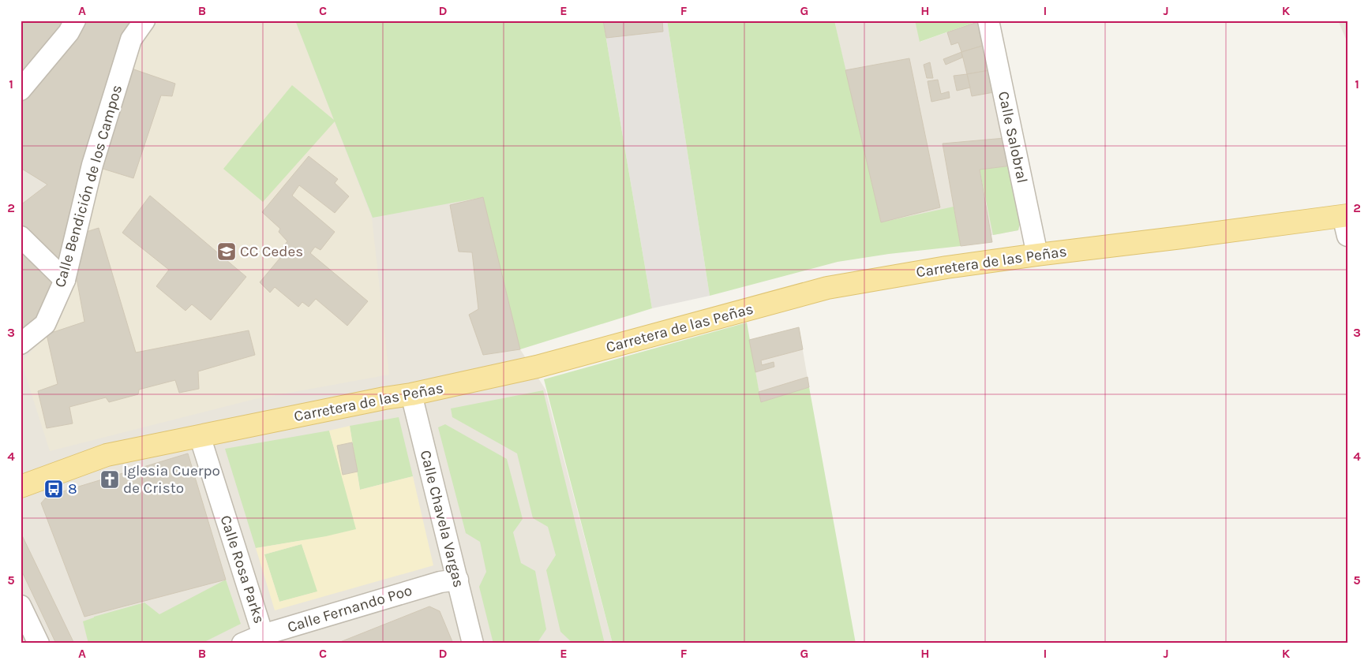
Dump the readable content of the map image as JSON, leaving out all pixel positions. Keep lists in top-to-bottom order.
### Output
{
  "streets": {
    "main road": ["Carretera de las Peñas"],
    "street": [
      "Calle Salobral",
      "Calle Bendición de los Campos",
      "Calle Chavela Vargas",
      "Calle Rosa Parks",
      "Calle Fernando Poo"
    ]
  },
  "crossings": [
    ["Calle Salobral", "Carretera de las Peñas"],
    ["Carretera de las Peñas", "Calle Chavela Vargas"],
    ["Carretera de las Peñas", "Calle Rosa Parks"],
    ["Calle Chavela Vargas", "Calle Fernando Poo"],
    ["Calle Rosa Parks", "Calle Fernando Poo"]
  ],
  "places": {
    "school or university": ["CC Cedes"],
    "church": ["Iglesia Cuerpo de Cristo"],
    "bus stop": ["8"]
  },
  "grid": {
    "columns": [
      "A",
      "B",
      "C",
      "D",
      "E",
      "F",
      "G",
      "H",
      "I",
      "J",
      "K"
    ],
    "rows": [
      "1",
      "2",
      "3",
      "4",
      "5"
    ]
  }
}
